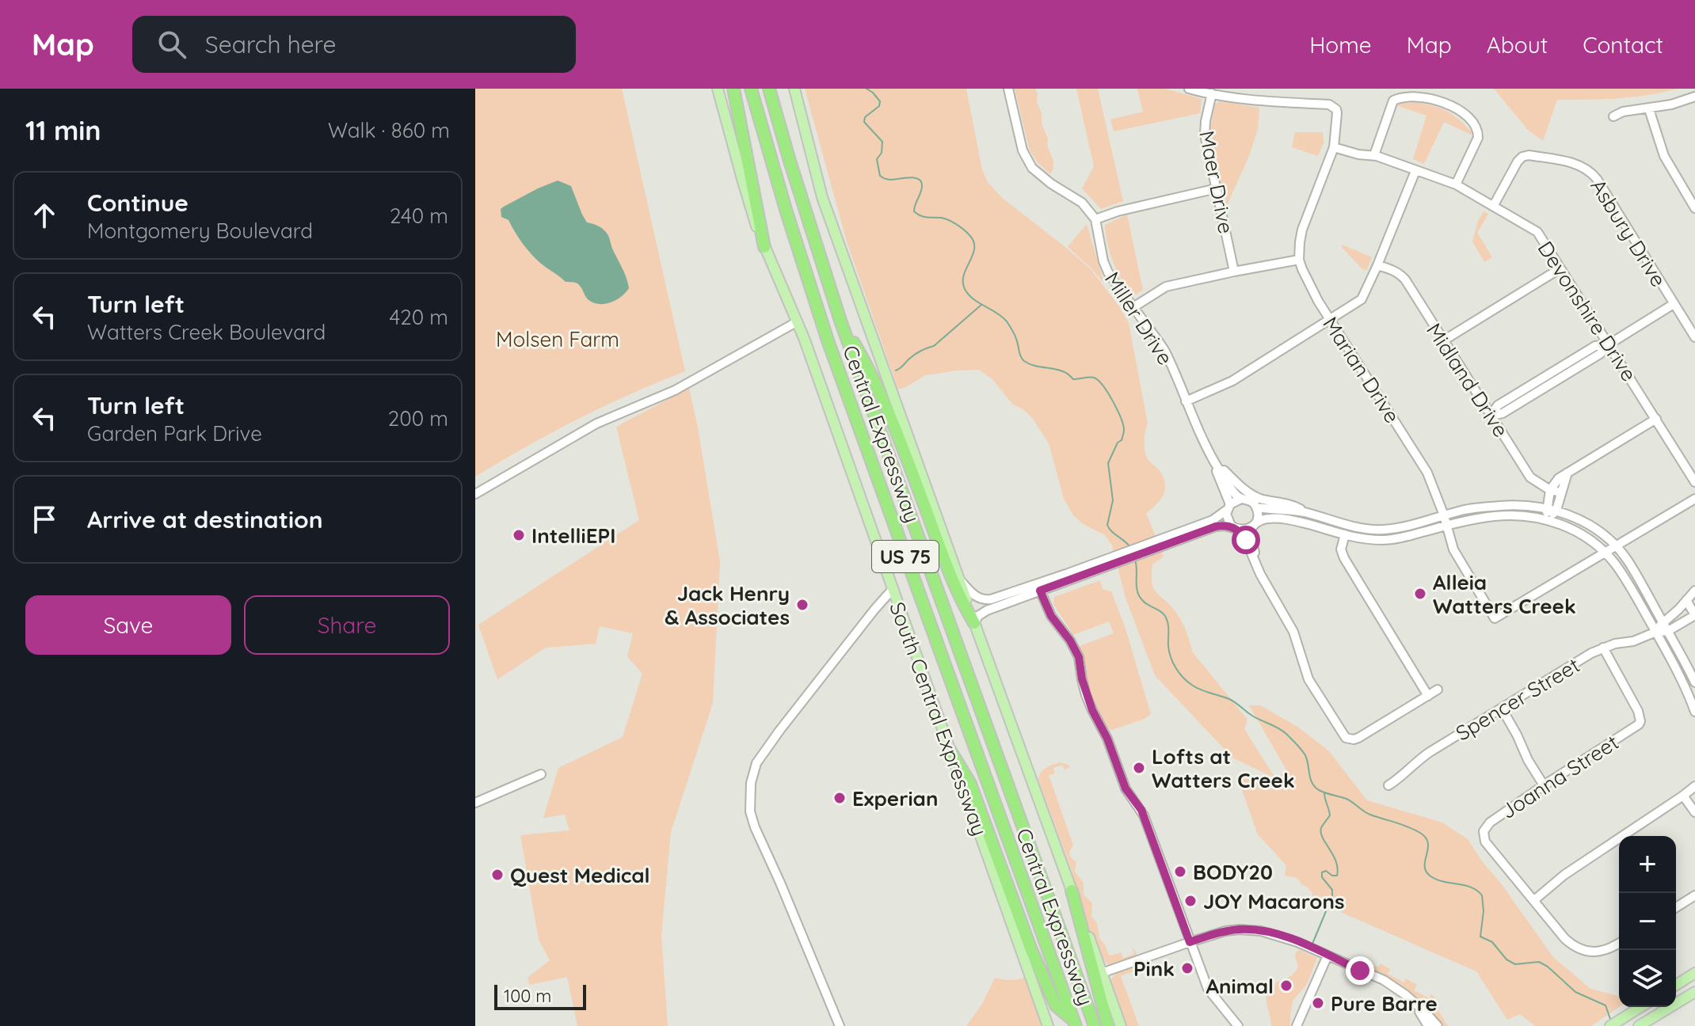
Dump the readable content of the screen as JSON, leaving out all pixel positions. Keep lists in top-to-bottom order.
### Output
{
  "streets": {
    "highway": ["Central Expressway", "US 75"],
    "main road": ["South Central Expressway"],
    "street": [
      "Maer Drive",
      "Asbury Drive",
      "Devonshire Drive",
      "Miller Drive",
      "Marian Drive",
      "Midland Drive",
      "Spencer Street",
      "Joanna Street"
    ]
  },
  "crossings": [
    ["Asbury Drive", "Devonshire Drive"],
    ["Spencer Street", "Joanna Street"]
  ],
  "parks": ["Molsen Farm"],
  "places": [
    "IntelliEPI",
    "Alleia Watters Creek",
    "Jack Henry & Associates",
    "Lofts at Watters Creek",
    "Experian",
    "BODY20",
    "Quest Medical",
    "JOY Macarons",
    "Pink",
    "Animal",
    "Pure Barre"
  ],
  "scale_bar": "100 m",
  "page": {
    "header": "Map",
    "search": "Search here",
    "nav": [
      "Home",
      "Map",
      "About",
      "Contact"
    ],
    "heading": ["11 min", "Walk · 860 m"],
    "list": [
      ["Continue", "Montgomery Boulevard", "240 m"],
      ["Turn left", "Watters Creek Boulevard", "420 m"],
      ["Turn left", "Garden Park Drive", "200 m"],
      "Arrive at destination"
    ],
    "buttons": ["Save", "Share"],
    "map_buttons": ["+", "−"],
    "scale": "100 m"
  }
}
